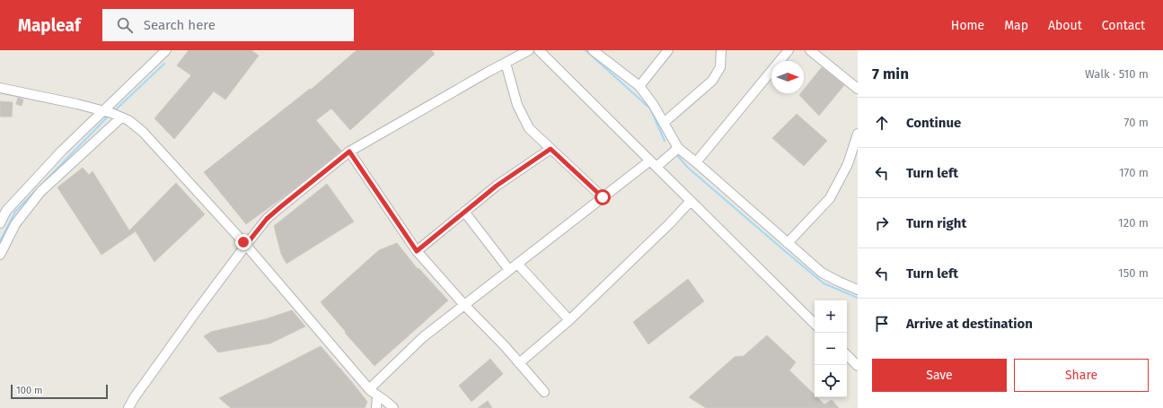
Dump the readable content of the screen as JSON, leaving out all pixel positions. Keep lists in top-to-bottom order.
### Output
{
  "scale_bar": "100 m",
  "north": "right",
  "page": {
    "header": "Mapleaf",
    "search": "Search here",
    "nav": [
      "Home",
      "Map",
      "About",
      "Contact"
    ],
    "heading": ["7 min", "Walk · 510 m"],
    "list": [
      ["Continue", "70 m"],
      ["Turn left", "170 m"],
      ["Turn right", "120 m"],
      ["Turn left", "150 m"],
      "Arrive at destination"
    ],
    "map_buttons": ["+", "−"],
    "buttons": ["Save", "Share"],
    "scale": "100 m"
  }
}
